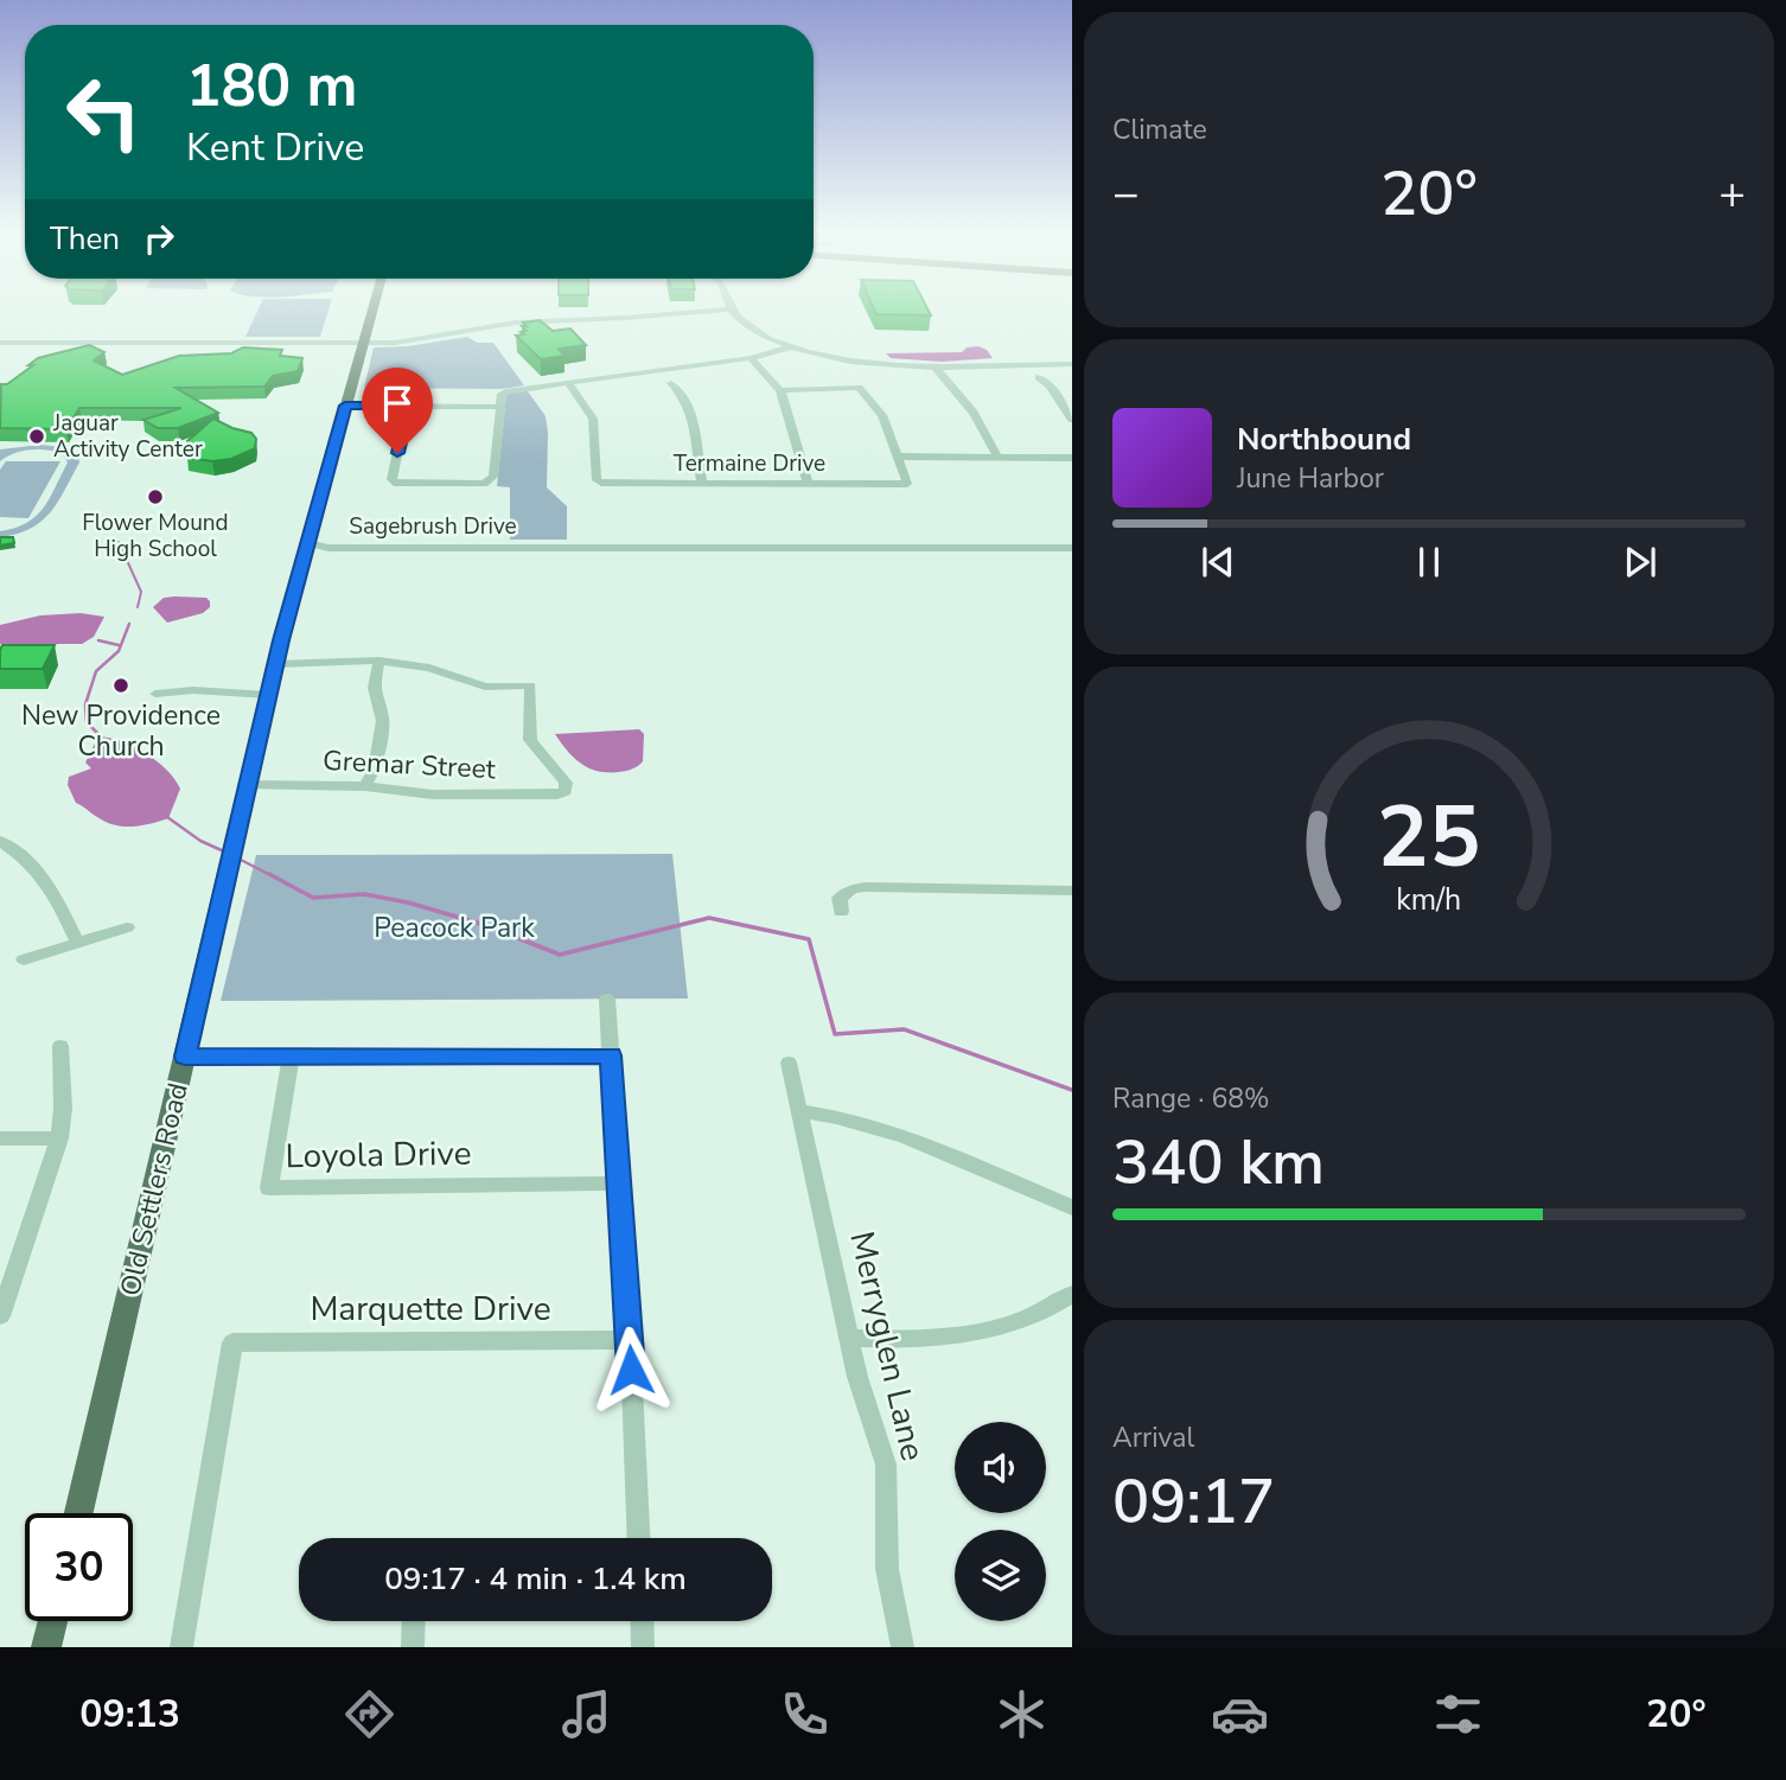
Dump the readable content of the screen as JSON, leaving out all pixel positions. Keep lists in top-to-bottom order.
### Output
{
  "streets": {
    "main road": ["Old Settlers Road"],
    "street": [
      "Termaine Drive",
      "Sagebrush Drive",
      "Gremar Street",
      "Loyola Drive",
      "Marquette Drive",
      "Merryglen Lane"
    ]
  },
  "crossings": [
    ["Sagebrush Drive", "Old Settlers Road"],
    ["Gremar Street", "Old Settlers Road"]
  ],
  "parks": ["Peacock Park"],
  "places": ["Jaguar Activity Center", "Flower Mound High School", "New Providence Church"],
  "page": {
    "tile": [
      "Climate",
      ["Range · 68%", "340 km"],
      ["Arrival", "09:17"]
    ],
    "turn": ["180 m", "Kent Drive"],
    "heat": ["−", "20°", "+"],
    "then": "Then",
    "song": ["Northbound", "June Harbor"],
    "limit": "30",
    "trip": "09:17 · 4 min · 1.4 km",
    "tabs": ["09:13", "20°"],
    "gauge": ["25", "km/h"]
  }
}
